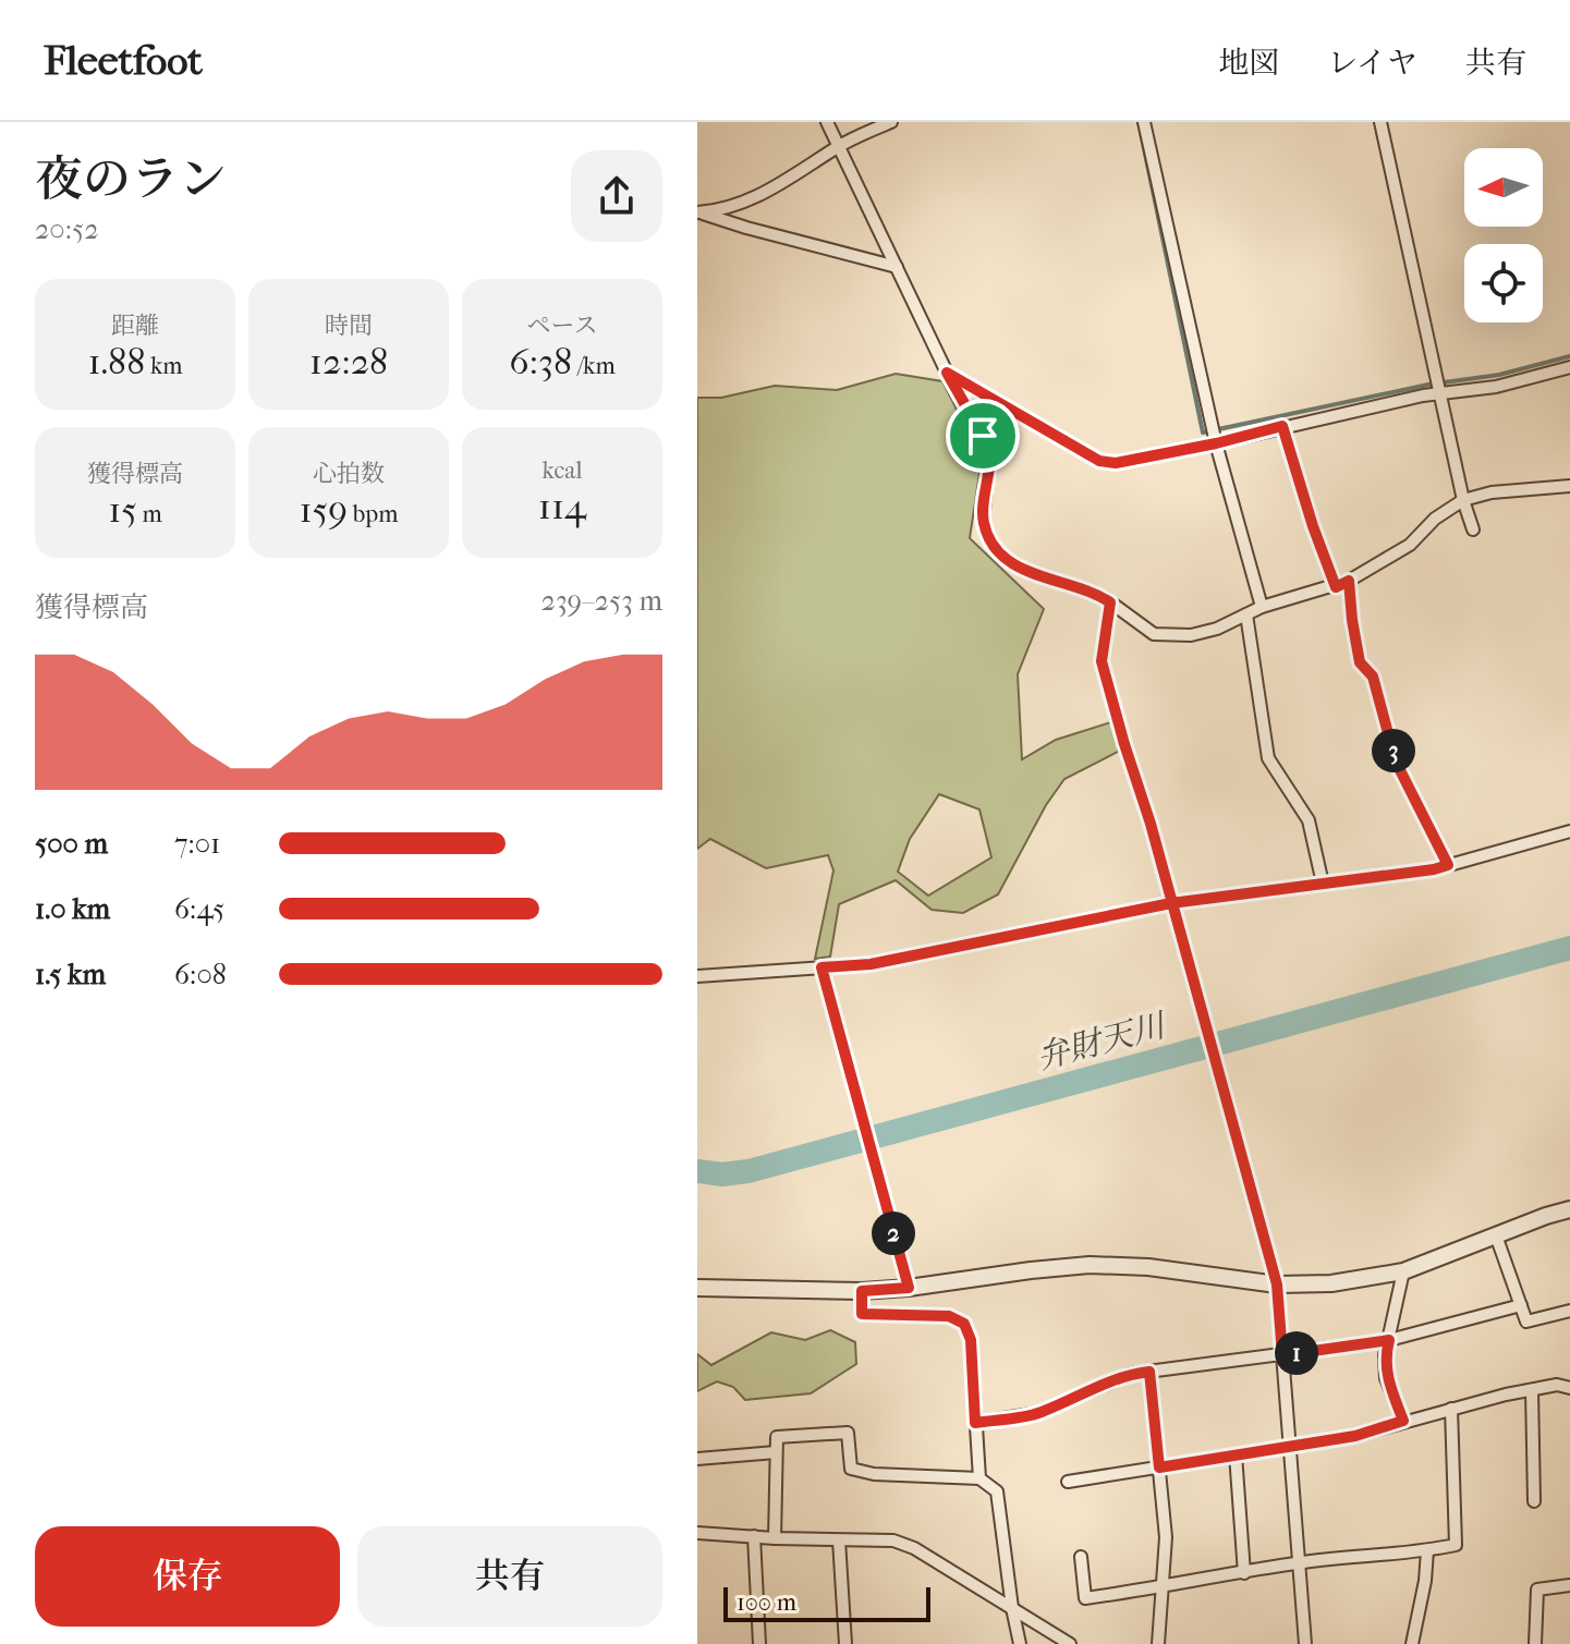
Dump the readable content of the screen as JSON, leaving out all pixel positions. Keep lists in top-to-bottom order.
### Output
{
  "water": ["弁財天川"],
  "scale_bar": "100 m",
  "north": "left",
  "page": {
    "header": "Fleetfoot",
    "nav": ["地図", "レイヤ", "共有"],
    "heading": ["夜のラン", "20:52"],
    "stats": [
      ["距離", "1.88 km"],
      ["時間", "12:28"],
      ["ペース", "6:38 /km"],
      ["獲得標高", "15 m"],
      ["心拍数", "159 bpm"],
      ["kcal", "114"]
    ],
    "chart": ["獲得標高", "239–253 m"],
    "pins": ["3", "2", "1"],
    "list": [
      {
        "name": "500 m",
        "note": "7:01"
      },
      {
        "name": "1.0 km",
        "note": "6:45"
      },
      {
        "name": "1.5 km",
        "note": "6:08"
      }
    ],
    "buttons": ["保存", "共有"],
    "scale": "100 m"
  }
}
